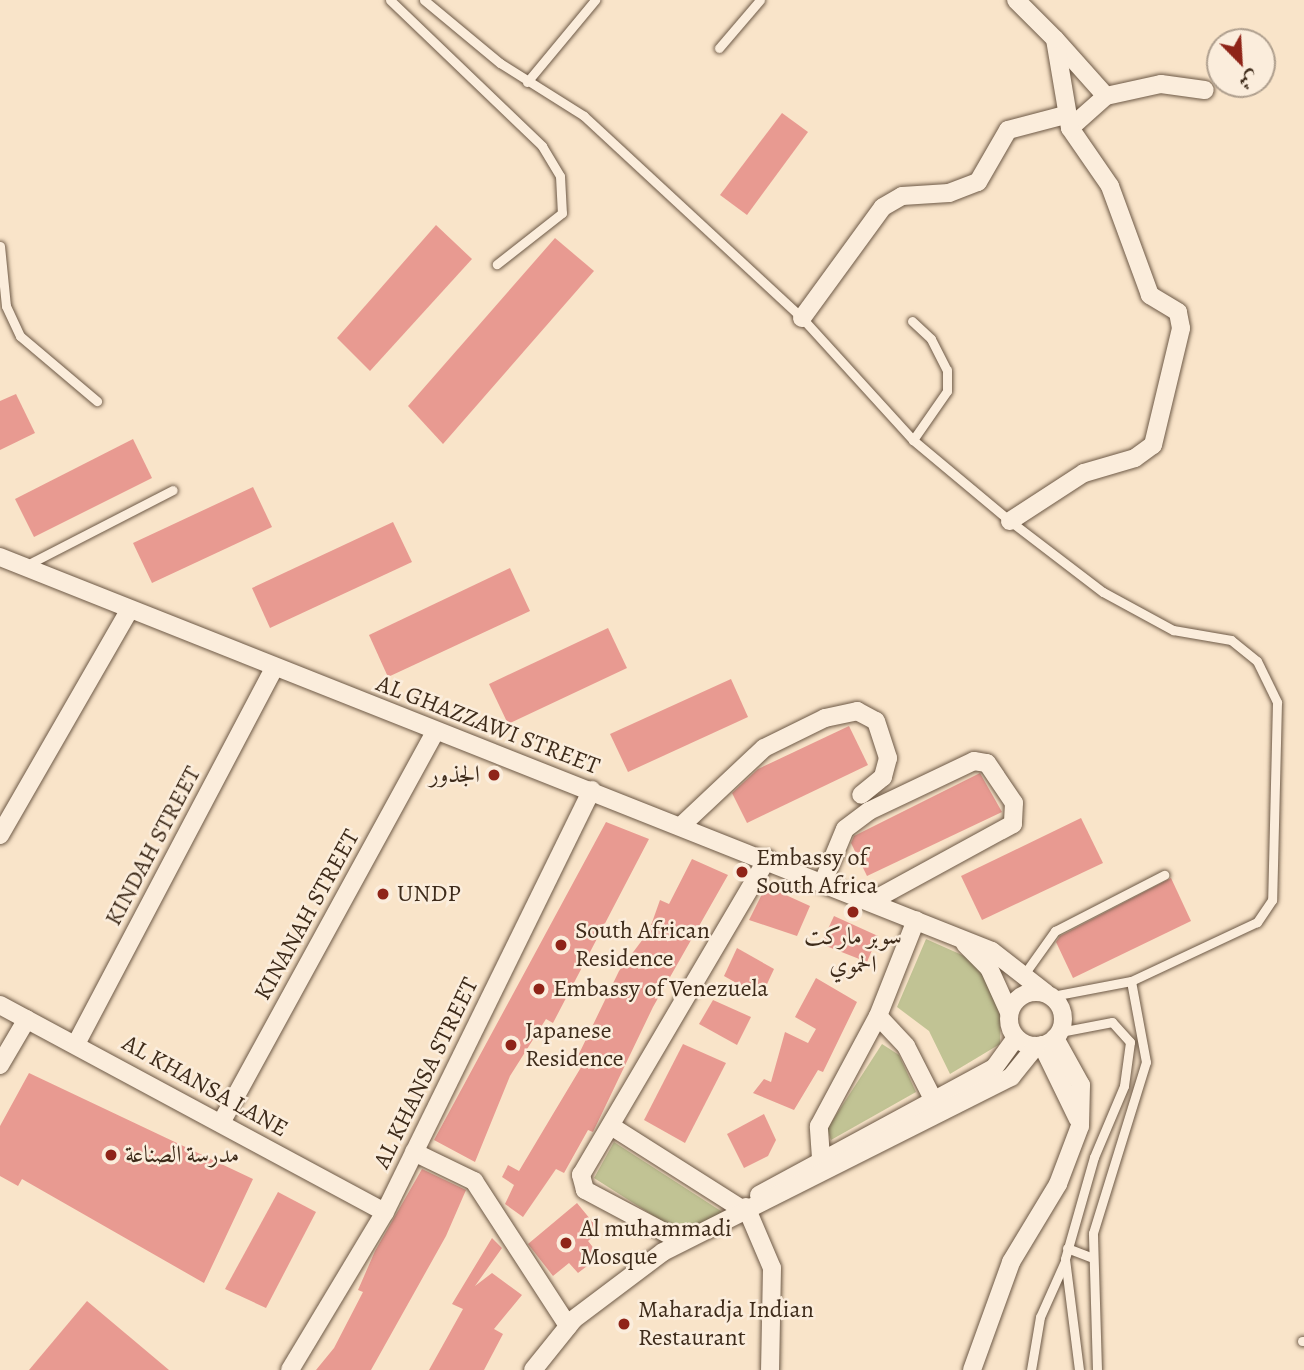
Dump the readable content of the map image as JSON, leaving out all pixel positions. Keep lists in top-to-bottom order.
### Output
{
  "streets": {
    "street": [
      "AL GHAZZAWI STREET",
      "KINDAH STREET",
      "KINANAH STREET",
      "AL KHANSA STREET",
      "AL KHANSA LANE"
    ]
  },
  "crossings": [
    ["AL GHAZZAWI STREET", "KINDAH STREET"],
    ["AL GHAZZAWI STREET", "KINANAH STREET"],
    ["AL GHAZZAWI STREET", "AL KHANSA STREET"],
    ["KINDAH STREET", "AL KHANSA LANE"],
    ["KINANAH STREET", "AL KHANSA LANE"],
    ["AL KHANSA STREET", "AL KHANSA LANE"]
  ],
  "places": [
    "الجذور",
    "Embassy of South Africa",
    "UNDP",
    "سوبر ماركت الحموي",
    "South African Residence",
    "Embassy of Venezuela",
    "Japanese Residence",
    "مدرسة الصناعة",
    "Al muhammadi Mosque",
    "Maharadja Indian Restaurant"
  ],
  "north": "bottom right"
}
